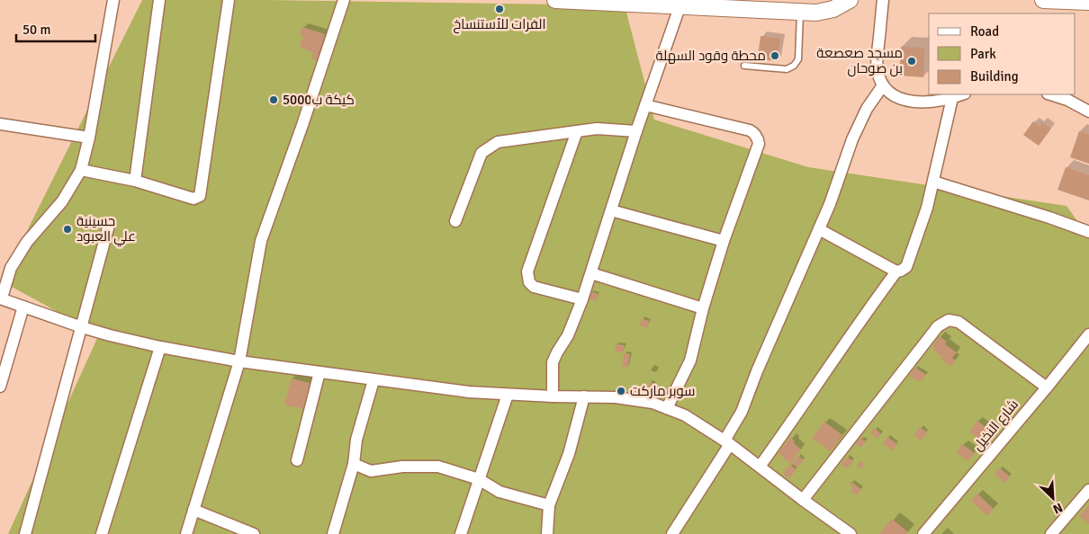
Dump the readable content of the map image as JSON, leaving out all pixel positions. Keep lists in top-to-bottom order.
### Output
{
  "streets": {
    "street": ["شارع النخيل"]
  },
  "places": [
    "الفرات للأستنساخ",
    "محطة وقود السهلة",
    "مسجد صعصعة بن صوحان",
    "كيكة ب5000",
    "حسينية علي العبود",
    "سوبر ماركت"
  ],
  "legend": ["Road", "Park", "Building"],
  "scale_bar": "50 m",
  "north": "bottom right"
}
